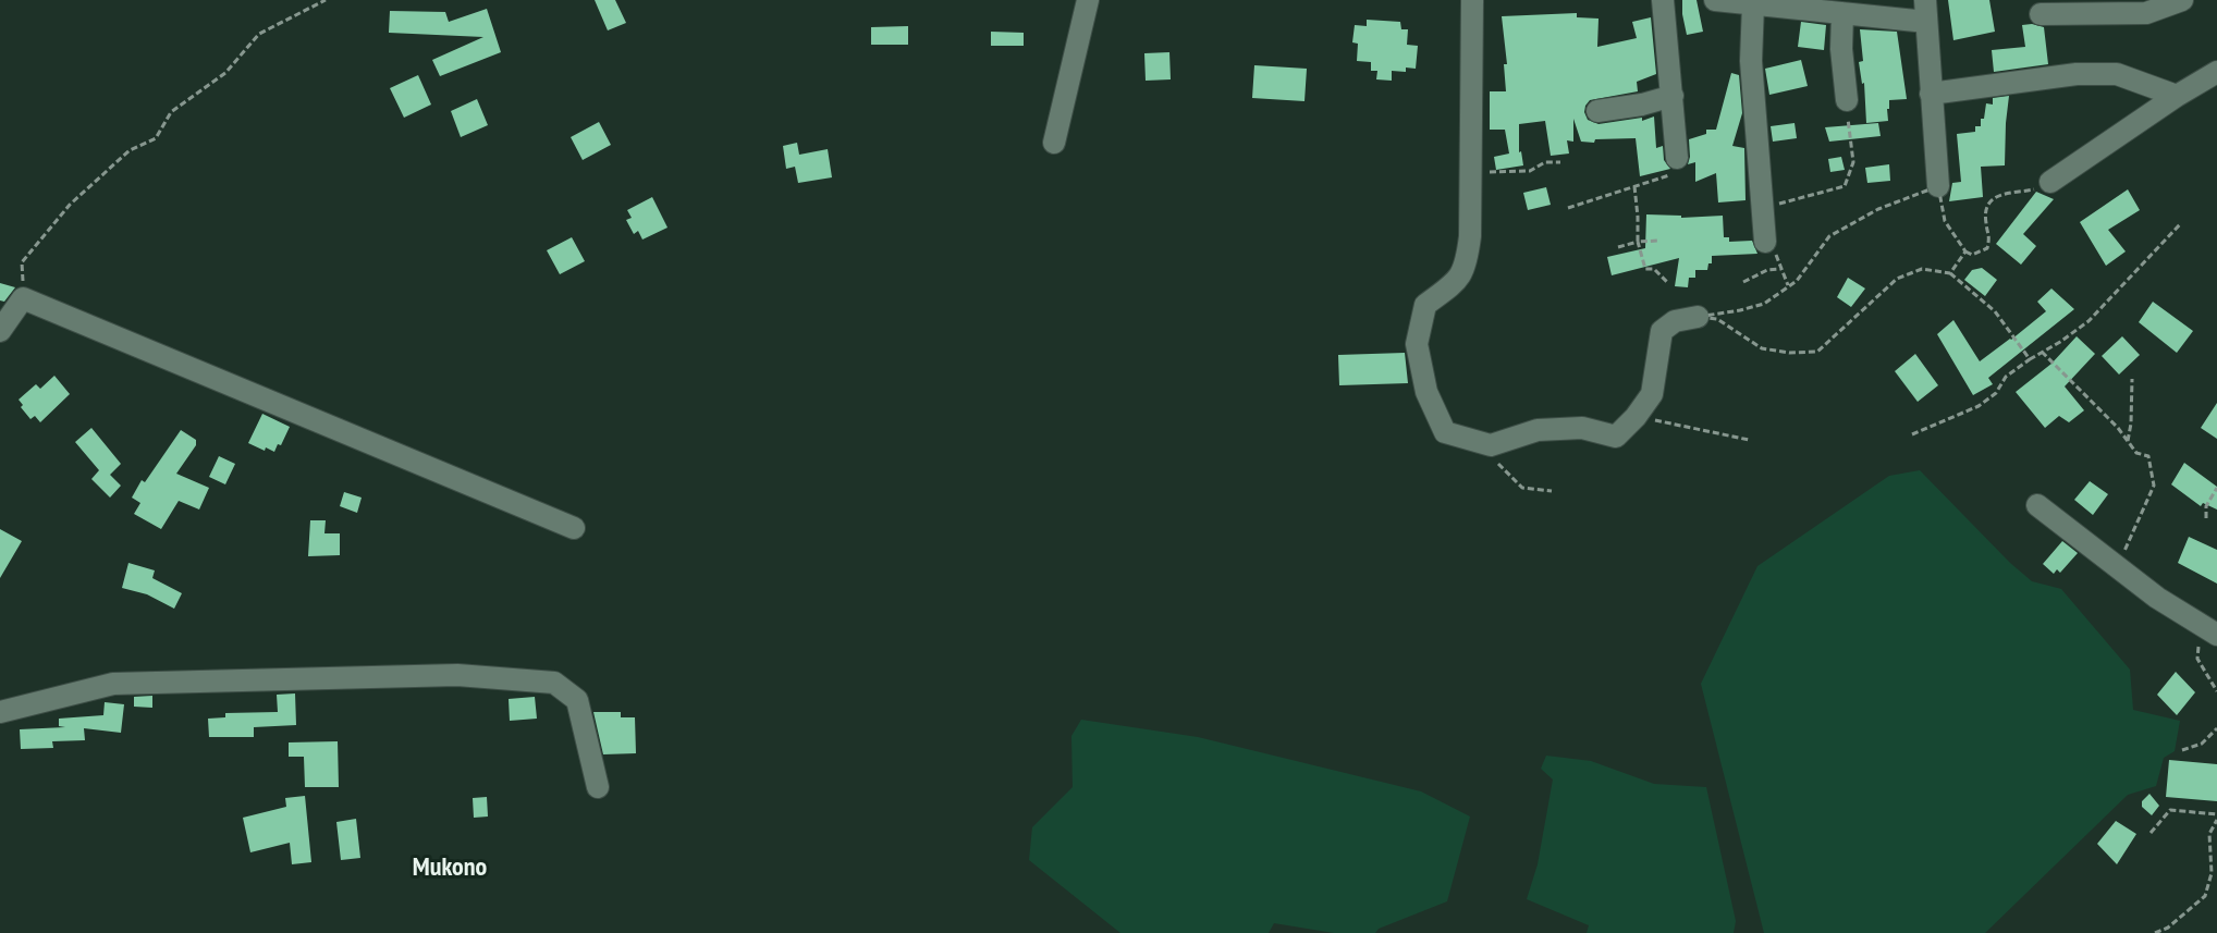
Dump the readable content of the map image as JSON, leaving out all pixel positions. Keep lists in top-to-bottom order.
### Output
{
  "districts": ["Mukono"]
}
